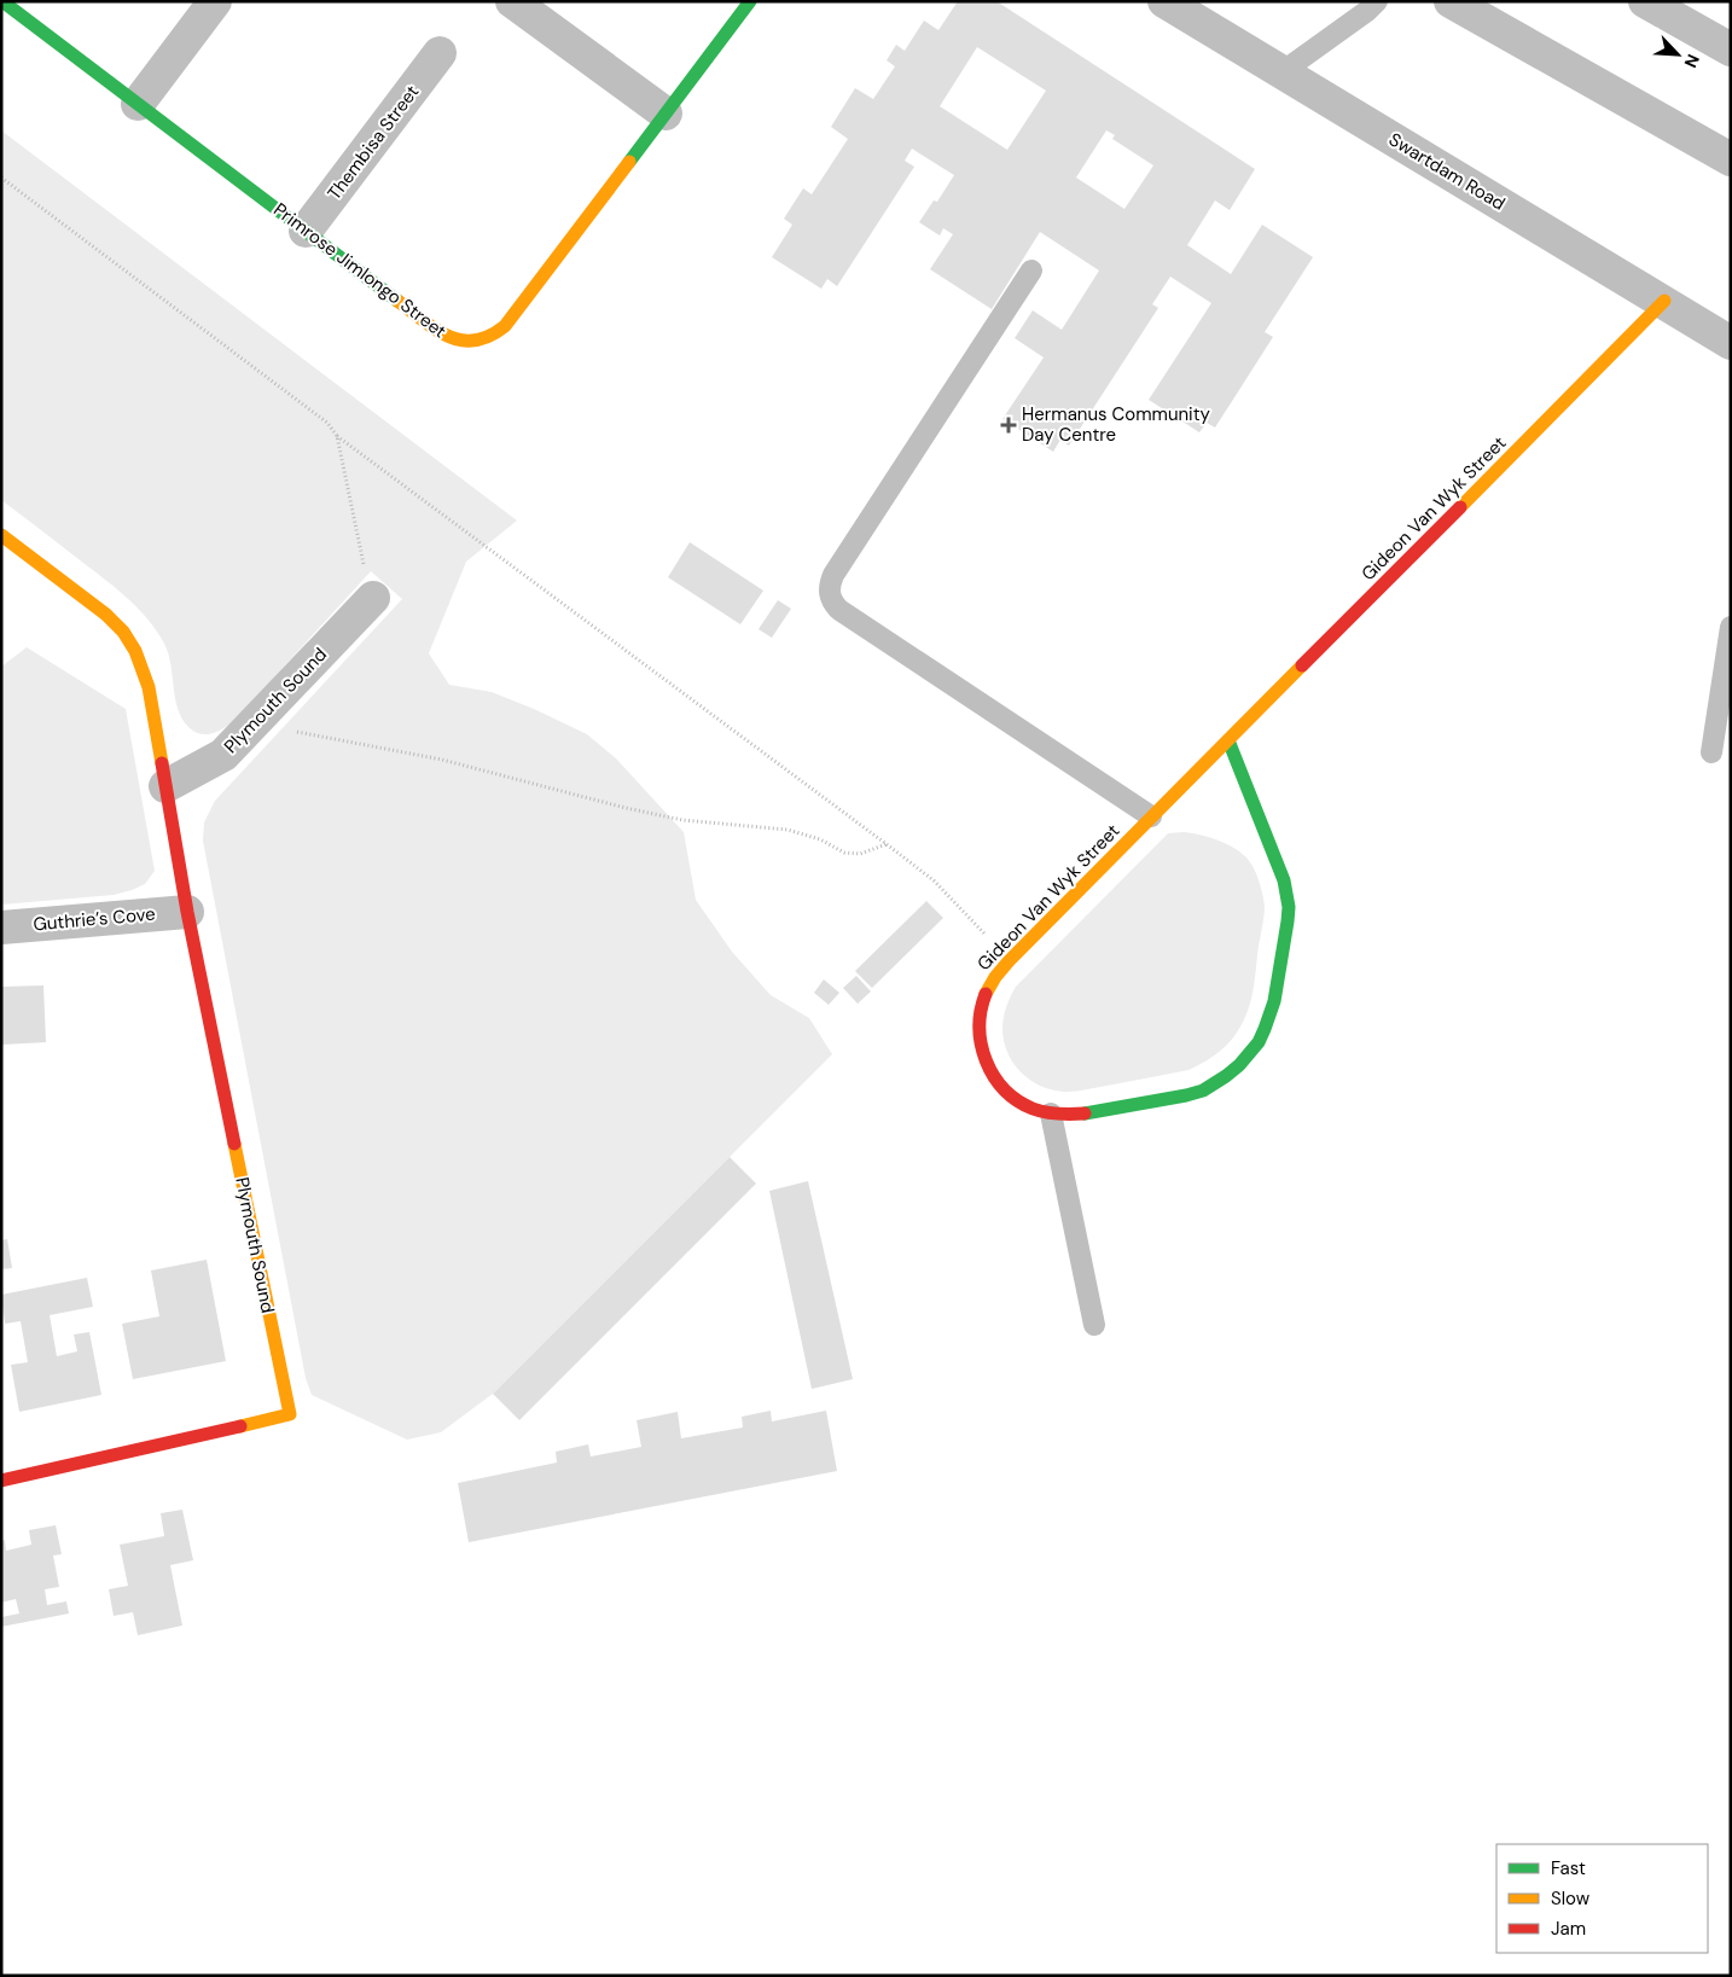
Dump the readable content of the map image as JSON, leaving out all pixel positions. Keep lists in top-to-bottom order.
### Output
{
  "streets": {
    "street": [
      "Thembisa Street",
      "Swartdam Road",
      "Primrose Jimlongo Street",
      "Gideon Van Wyk Street",
      "Plymouth Sound",
      "Guthrie’s Cove"
    ]
  },
  "crossings": [
    ["Thembisa Street", "Primrose Jimlongo Street"],
    ["Swartdam Road", "Gideon Van Wyk Street"],
    ["Plymouth Sound", "Guthrie’s Cove"]
  ],
  "places": {
    "health": ["Hermanus Community Day Centre"]
  },
  "legend": ["Fast", "Slow", "Jam"],
  "north": "bottom right"
}
